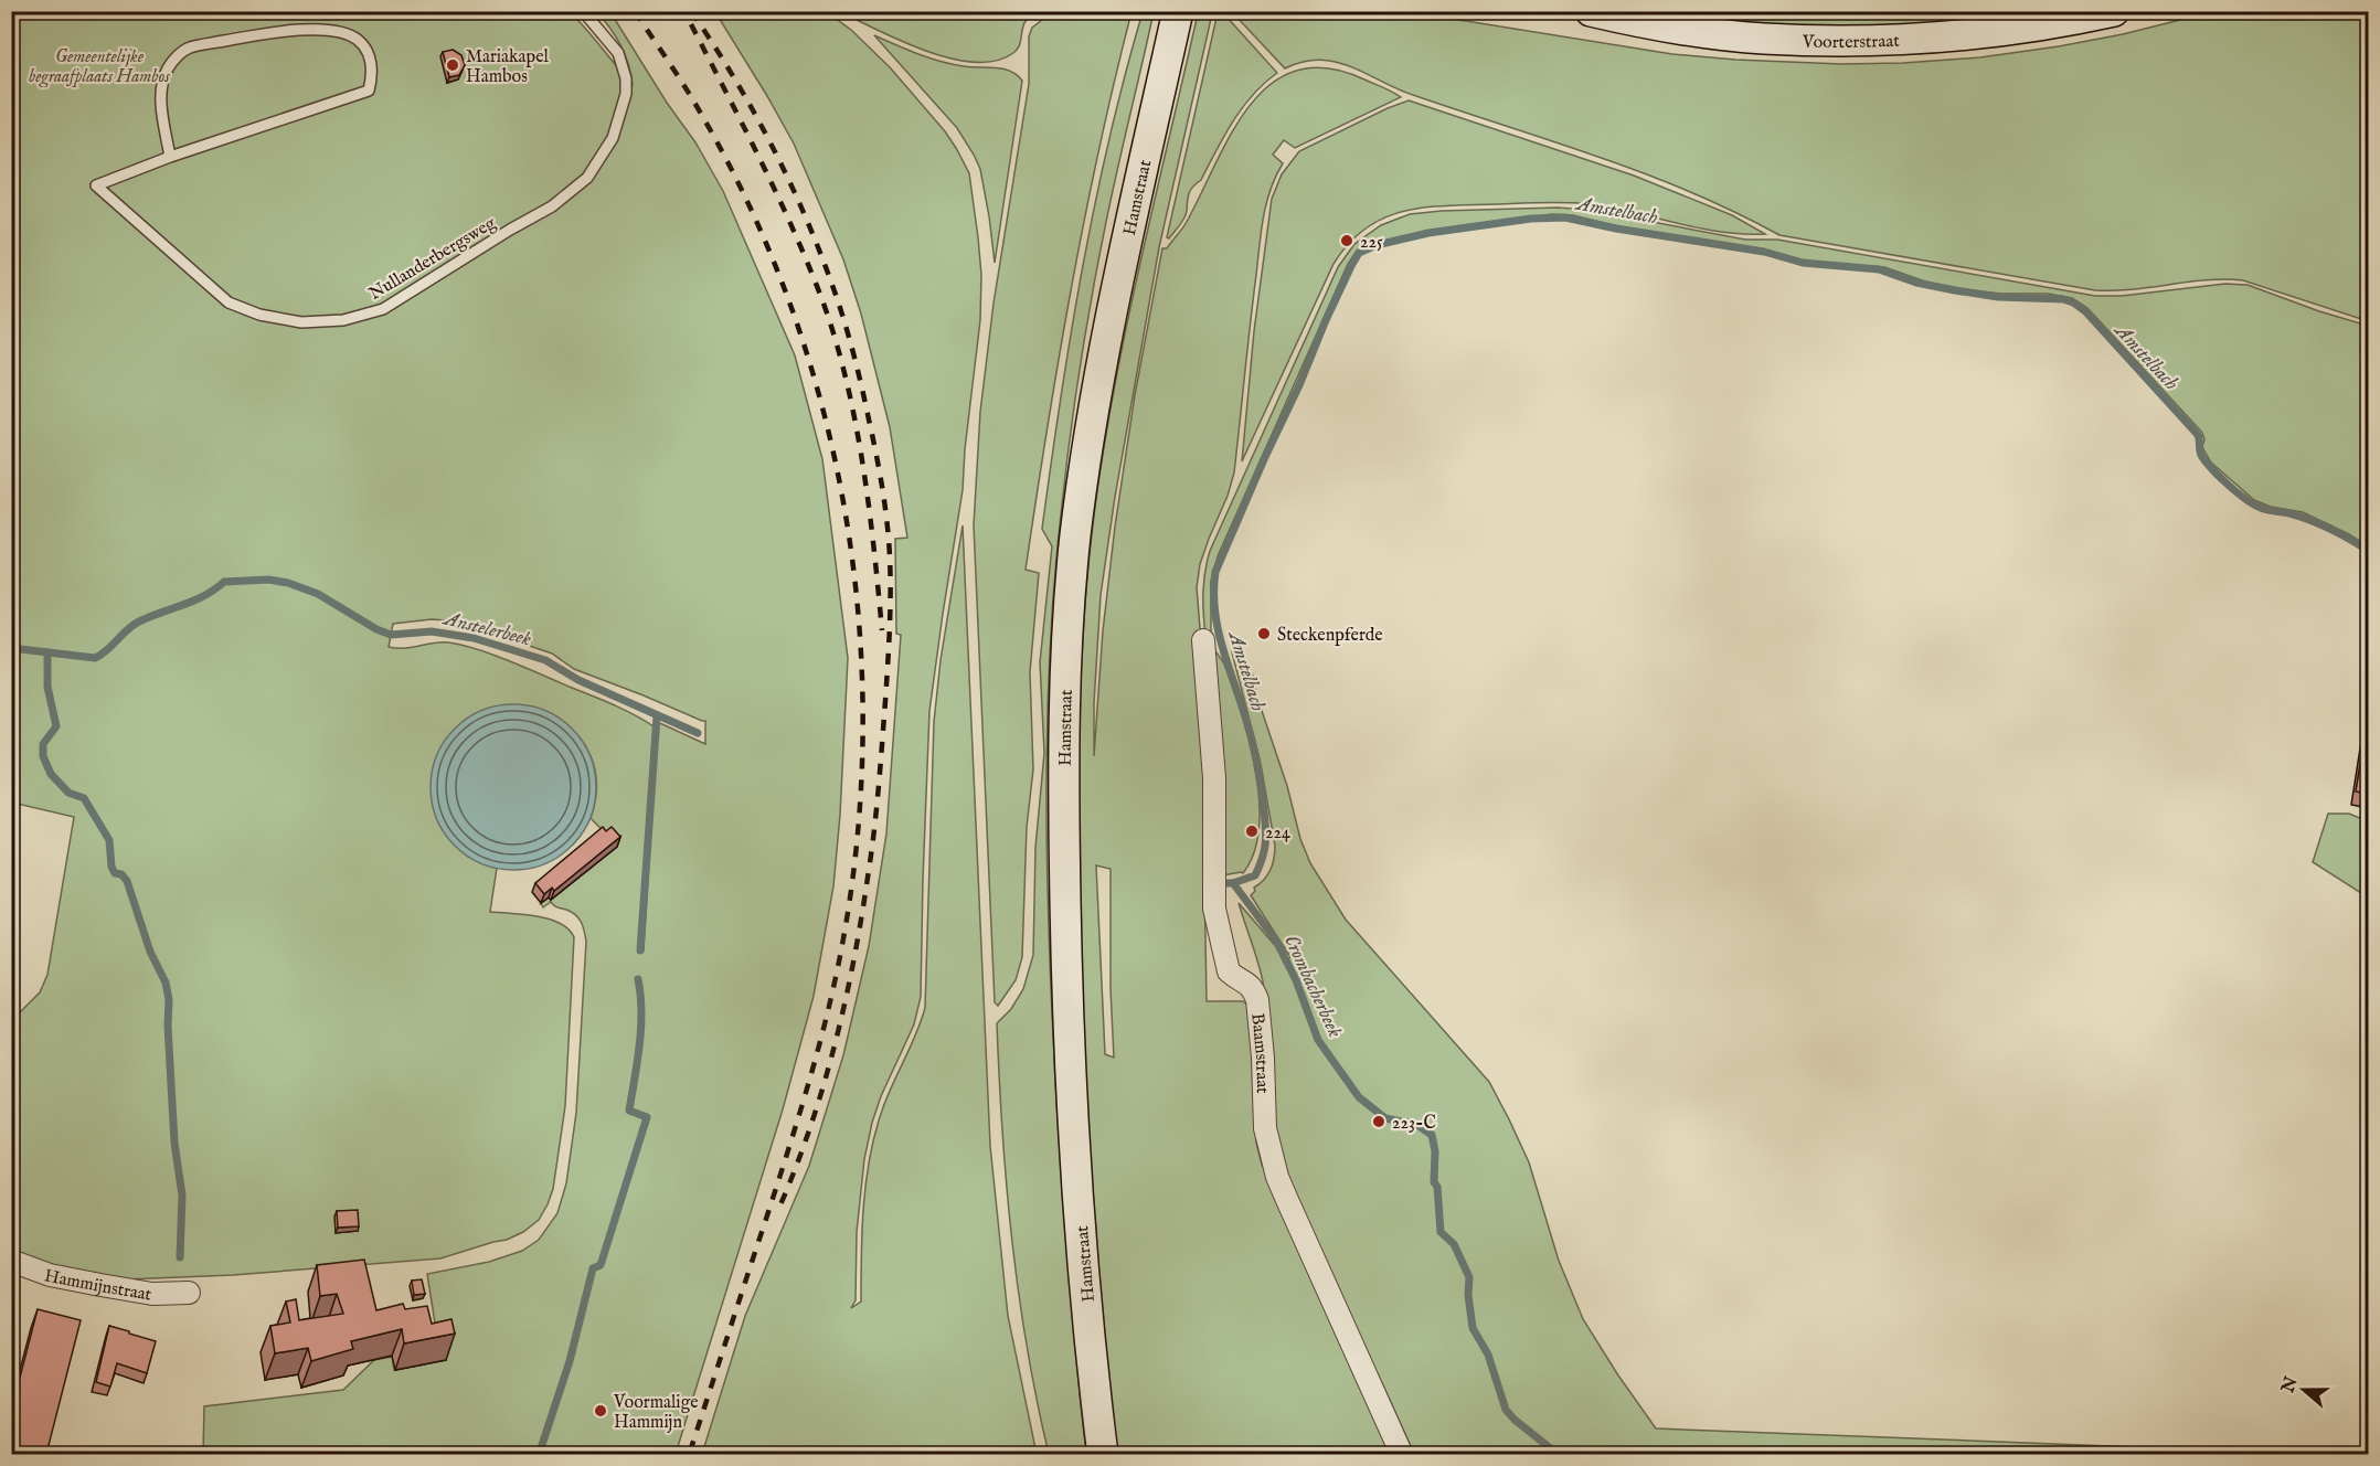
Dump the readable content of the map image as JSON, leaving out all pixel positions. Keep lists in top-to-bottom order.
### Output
{
  "streets": {
    "main road": ["Voorterstraat", "Hamstraat"],
    "street": ["Baamstraat", "Hammijnstraat"],
    "lane": ["Nullanderbergsweg"]
  },
  "water": ["Amstelbach", "Anstelerbeek", "Crombacherbeek"],
  "parks": ["Gemeentelijke begraafplaats Hambos"],
  "places": [
    "Mariakapel Hambos",
    "225",
    "Steckenpferde",
    "224",
    "223-C",
    "Voormalige Hammijn"
  ],
  "north": "left"
}
